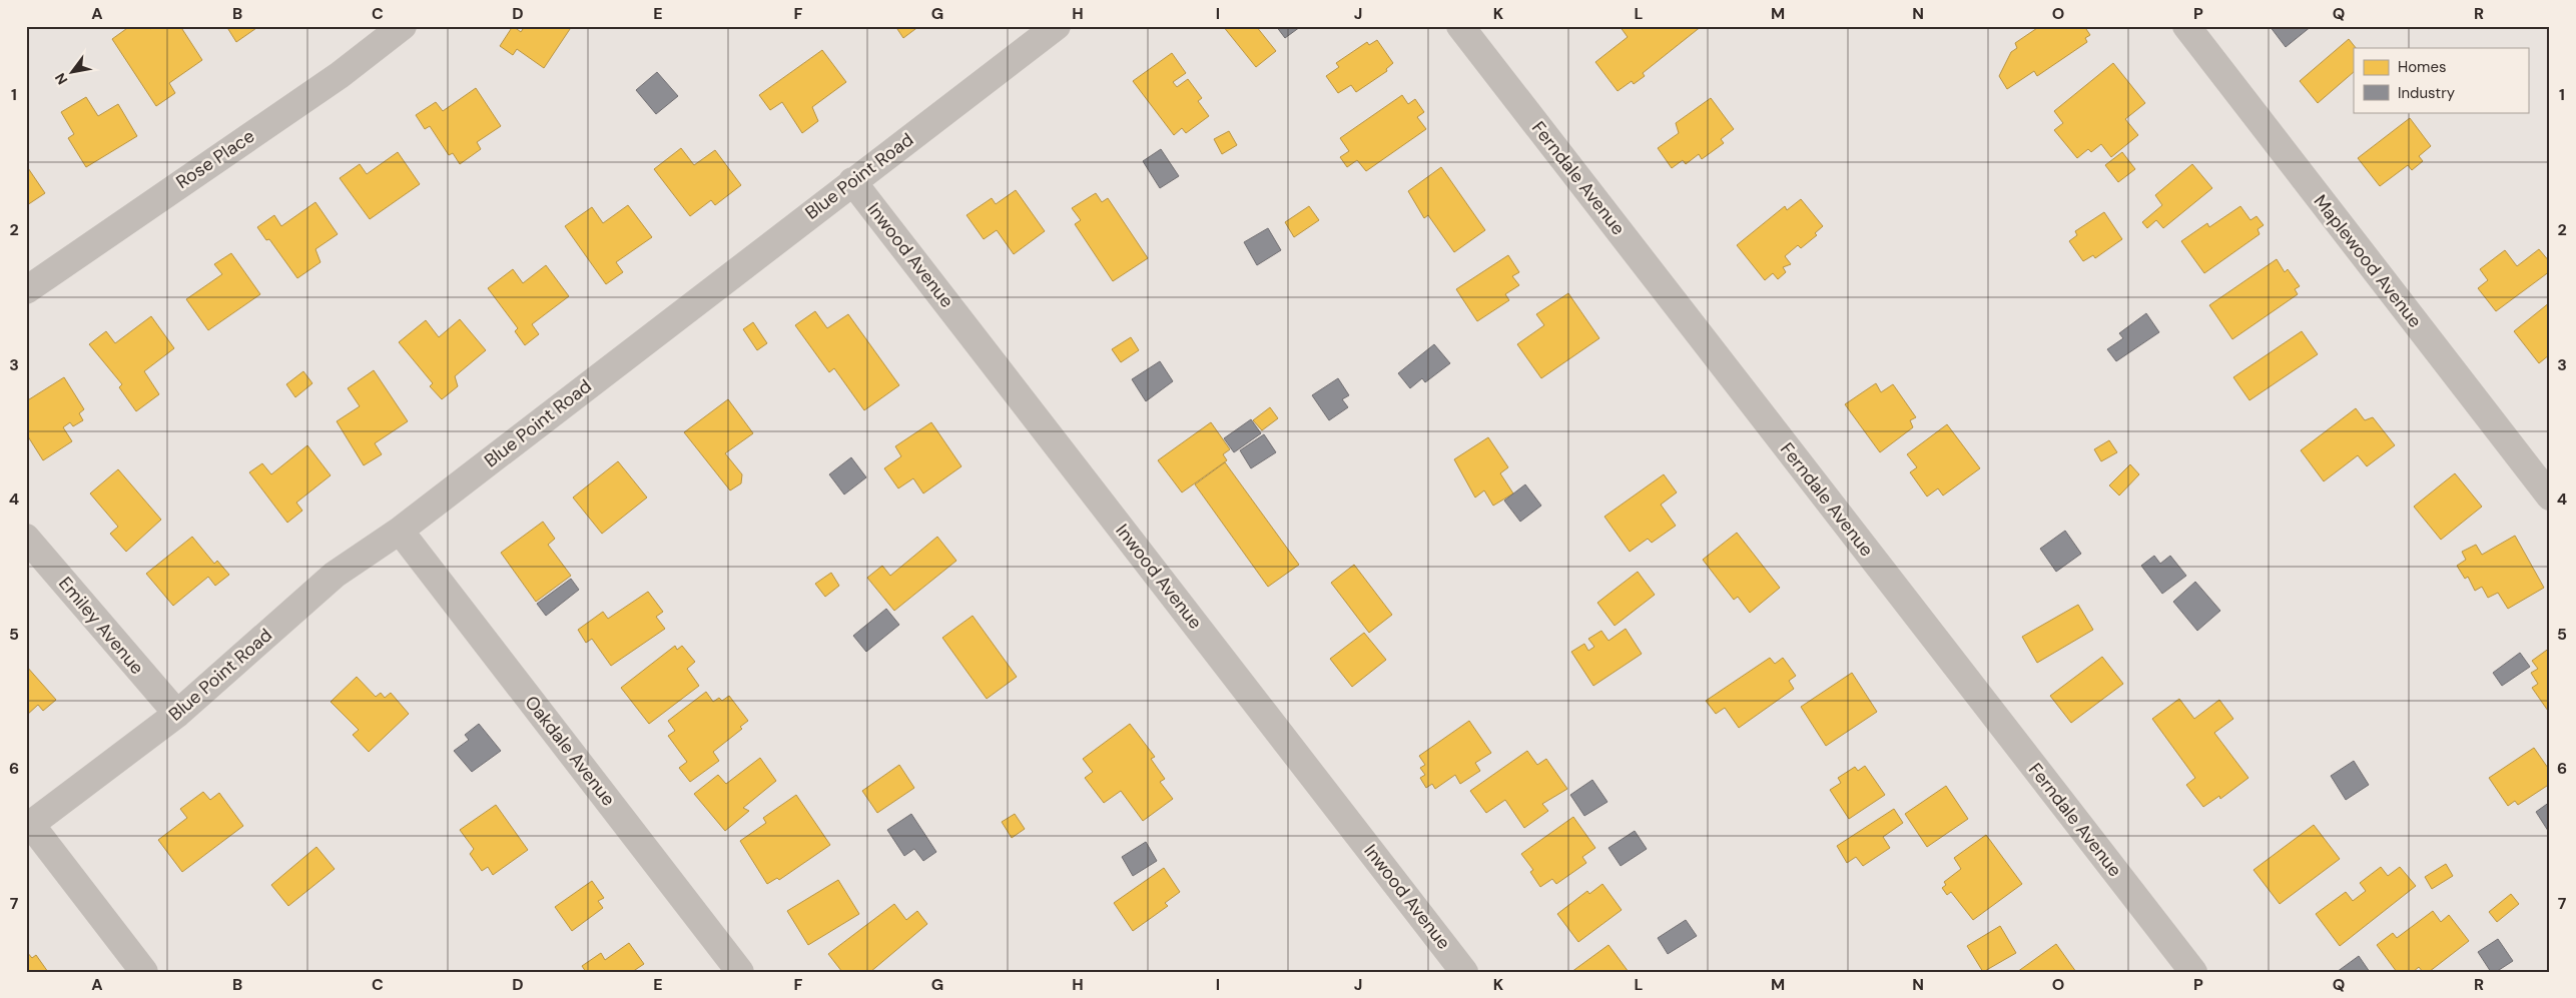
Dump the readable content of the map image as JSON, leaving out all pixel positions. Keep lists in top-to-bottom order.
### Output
{
  "streets": {
    "street": [
      "Rose Place",
      "Blue Point Road",
      "Ferndale Avenue",
      "Inwood Avenue",
      "Maplewood Avenue",
      "Emiley Avenue",
      "Oakdale Avenue"
    ]
  },
  "crossings": [
    ["Blue Point Road", "Inwood Avenue"],
    ["Blue Point Road", "Emiley Avenue"],
    ["Blue Point Road", "Oakdale Avenue"]
  ],
  "legend": ["Homes", "Industry"],
  "north": "bottom left",
  "grid": {
    "columns": [
      "A",
      "B",
      "C",
      "D",
      "E",
      "F",
      "G",
      "H",
      "I",
      "J",
      "K",
      "L",
      "M",
      "N",
      "O",
      "P",
      "Q",
      "R"
    ],
    "rows": [
      "1",
      "2",
      "3",
      "4",
      "5",
      "6",
      "7"
    ]
  }
}
